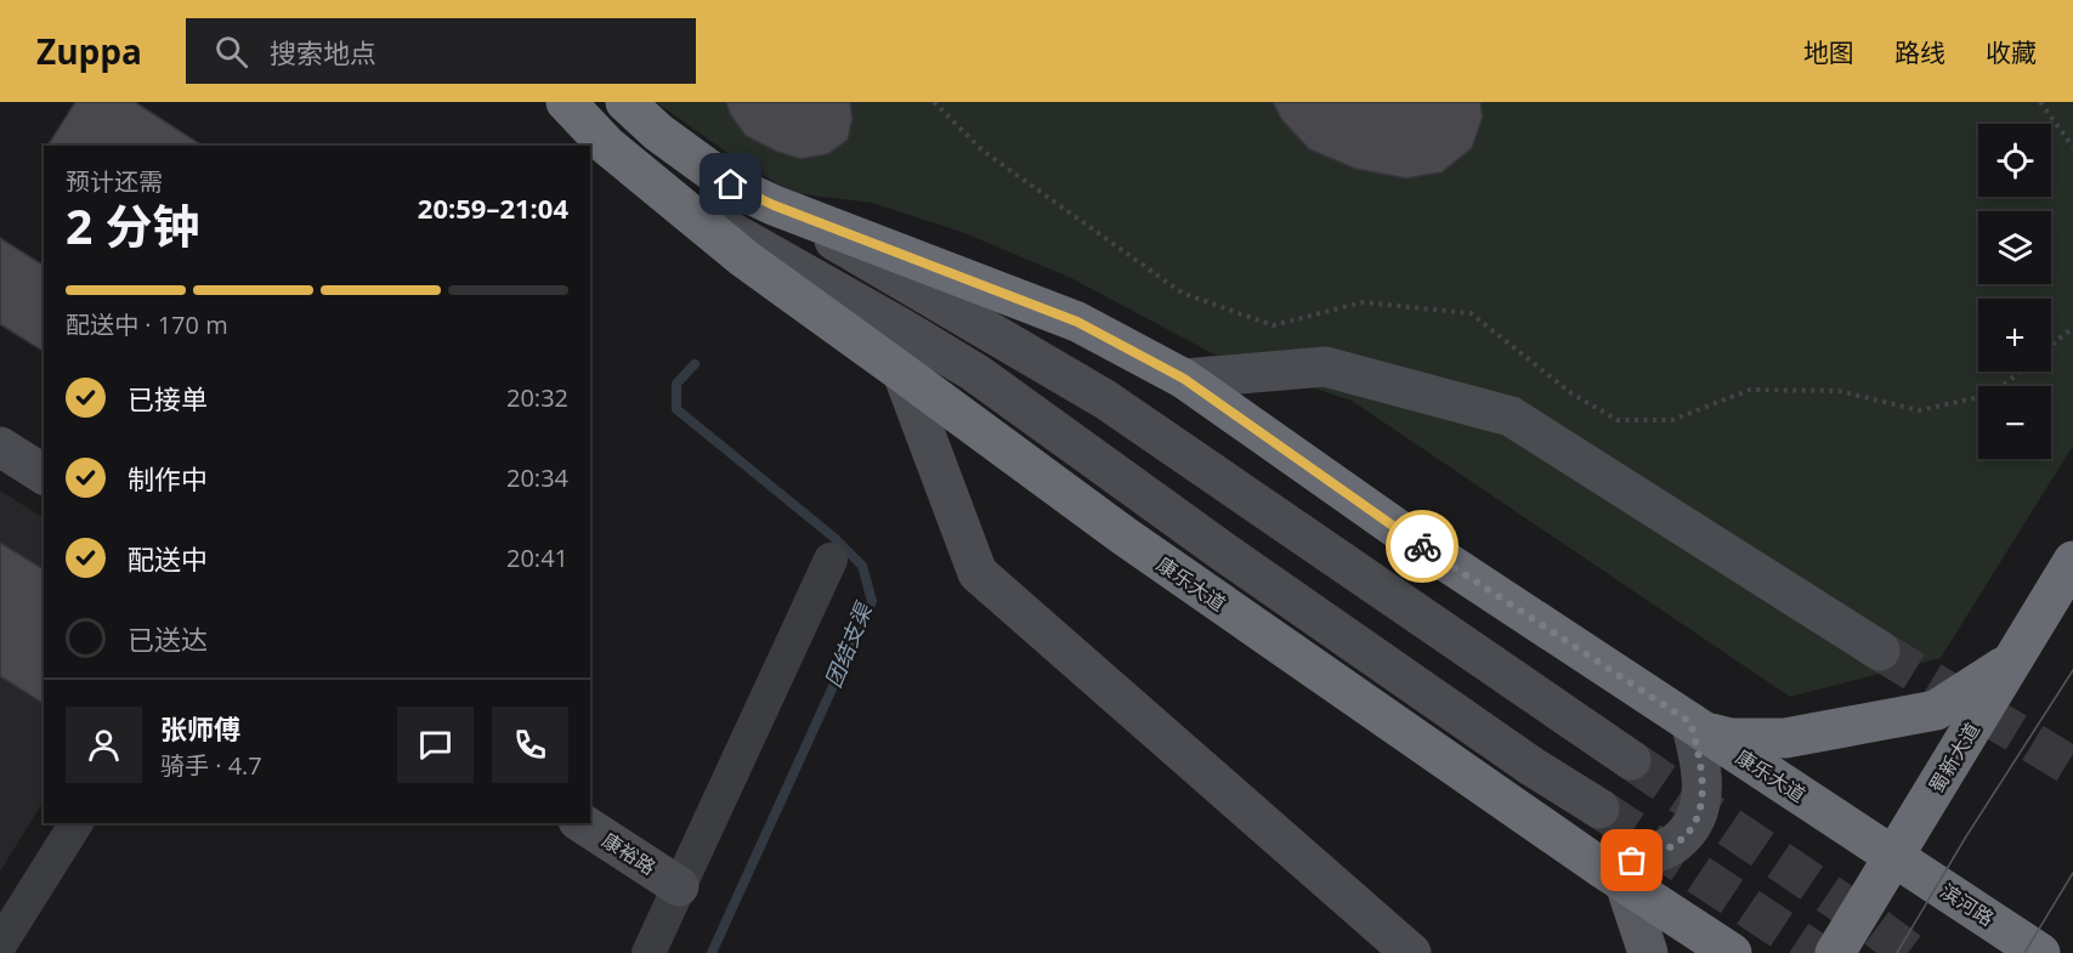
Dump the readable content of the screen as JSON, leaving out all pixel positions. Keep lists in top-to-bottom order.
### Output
{
  "streets": {
    "highway": ["康乐大道", "蜀新大道", "滨河路"],
    "main road": ["康裕路"]
  },
  "crossings": [
    ["康乐大道", "蜀新大道"],
    ["康乐大道", "滨河路"],
    ["蜀新大道", "滨河路"]
  ],
  "water": ["团结支渠"],
  "page": {
    "header": "Zuppa",
    "search": "搜索地点",
    "nav": ["地图", "路线", "收藏"],
    "map_buttons": ["+", "−"],
    "heading": ["2 分钟", "预计还需", "20:59–21:04"],
    "panel": ["张师傅", "骑手 · 4.7"],
    "bar": "配送中 · 170 m",
    "list": [
      ["已接单", "20:32"],
      ["制作中", "20:34"],
      ["配送中", "20:41"],
      "已送达"
    ]
  }
}
